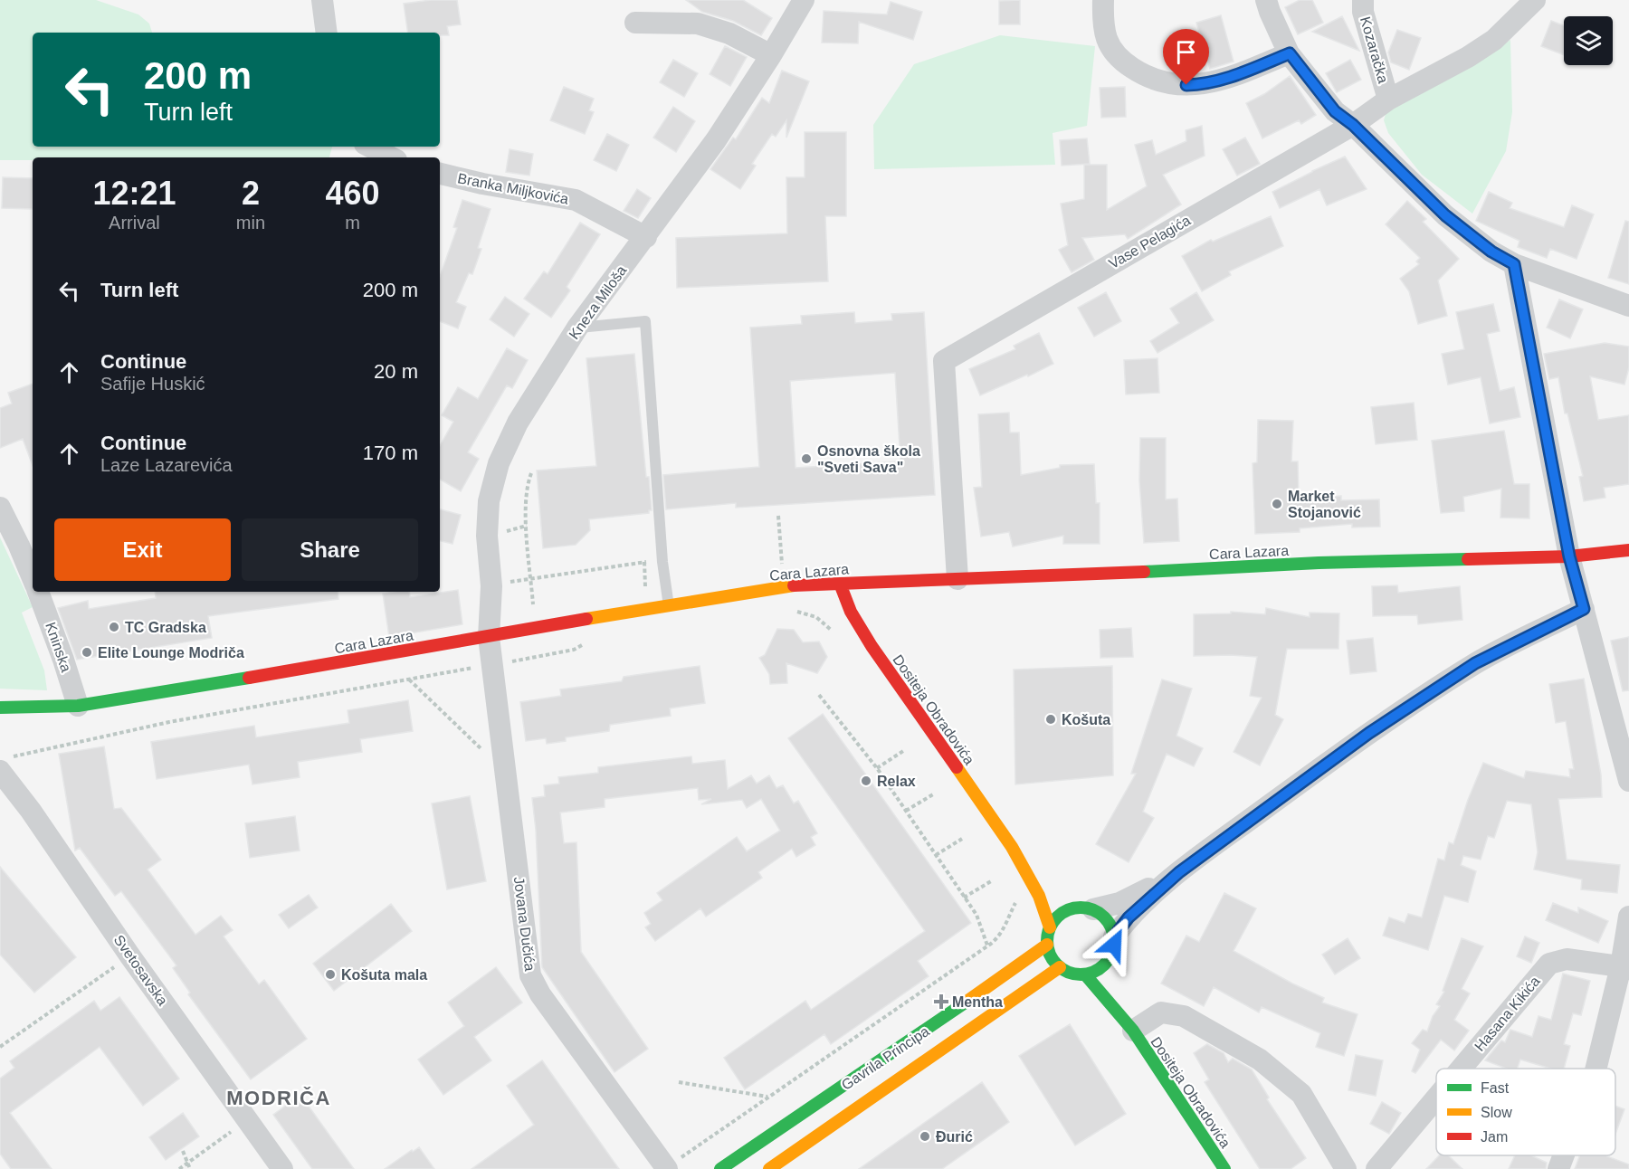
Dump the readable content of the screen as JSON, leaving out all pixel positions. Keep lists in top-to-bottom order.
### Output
{
  "streets": {
    "street": [
      "Kozaračka",
      "Branka Miljkovića",
      "Vase Pelagića",
      "Kneza Miloša",
      "Cara Lazara",
      "Kninska",
      "Dositeja Obradovića",
      "Jovana Dučića",
      "Svetosavska",
      "Hasana Kikića",
      "Gavrila Principa"
    ]
  },
  "crossings": [
    ["Kozaračka", "Vase Pelagića"],
    ["Branka Miljkovića", "Kneza Miloša"],
    ["Vase Pelagića", "Cara Lazara"],
    ["Kneza Miloša", "Cara Lazara"],
    ["Kneza Miloša", "Jovana Dučića"],
    ["Cara Lazara", "Kninska"],
    ["Cara Lazara", "Dositeja Obradovića"],
    ["Cara Lazara", "Jovana Dučića"],
    ["Dositeja Obradovića", "Gavrila Principa"]
  ],
  "districts": ["MODRIČA"],
  "places": {
    "other": [
      "Osnovna škola \"Sveti Sava\"",
      "Market Stojanović",
      "TC Gradska",
      "Elite Lounge Modriča",
      "Košuta",
      "Relax",
      "Košuta mala",
      "Đurić"
    ],
    "health": ["Mentha"]
  },
  "legend": ["Fast", "Slow", "Jam"],
  "page": {
    "turn": ["200 m", "Turn left"],
    "eta": [
      "12:21",
      "Arrival",
      "2",
      "min",
      "460",
      "m"
    ],
    "list": [
      {
        "name": "Turn left",
        "value": "200 m"
      },
      {
        "name": "Continue",
        "note": "Safije Huskić",
        "value": "20 m"
      },
      {
        "name": "Continue",
        "note": "Laze Lazarevića",
        "value": "170 m"
      }
    ],
    "buttons": ["Exit", "Share"]
  }
}
